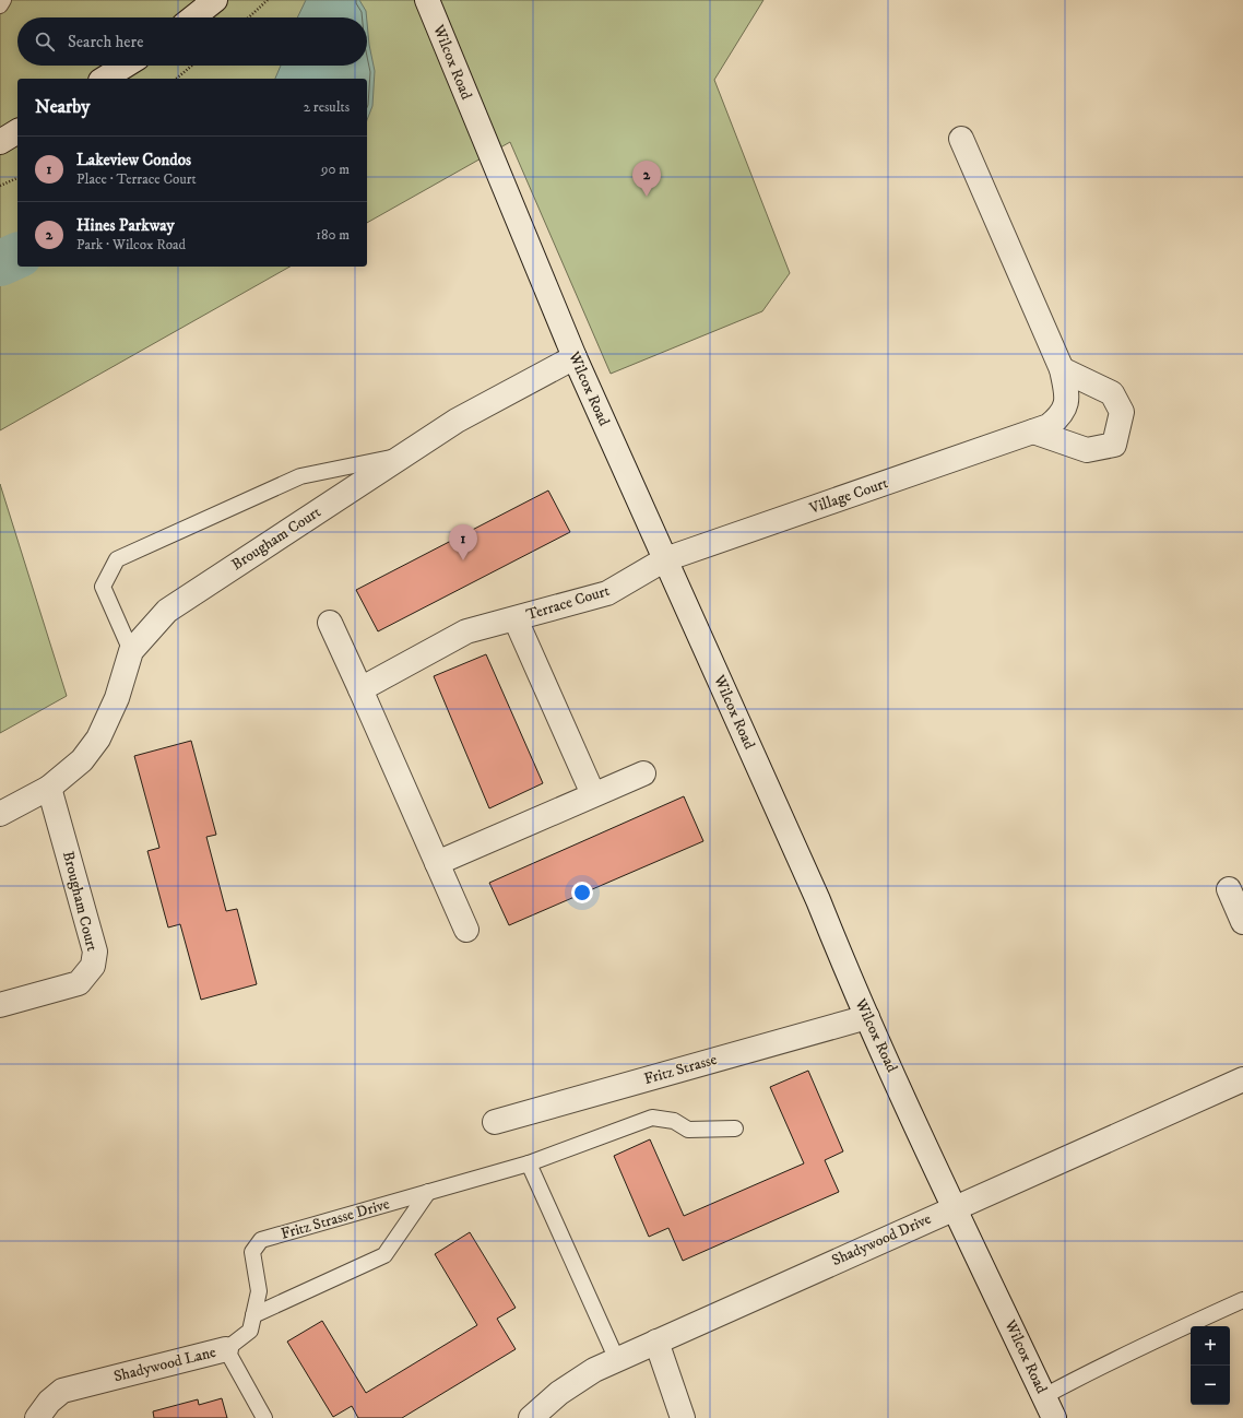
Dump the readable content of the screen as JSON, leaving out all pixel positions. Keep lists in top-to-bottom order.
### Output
{
  "streets": {
    "street": [
      "Wilcox Road",
      "Village Court",
      "Brougham Court",
      "Terrace Court",
      "Fritz Strasse",
      "Shadywood Drive",
      "Shadywood Lane"
    ],
    "lane": ["Fritz Strasse Drive"]
  },
  "crossings": [
    ["Wilcox Road", "Village Court"],
    ["Wilcox Road", "Brougham Court"],
    ["Wilcox Road", "Terrace Court"],
    ["Wilcox Road", "Fritz Strasse"],
    ["Wilcox Road", "Shadywood Drive"],
    ["Village Court", "Terrace Court"],
    ["Fritz Strasse Drive", "Shadywood Lane"]
  ],
  "page": {
    "search": "Search here",
    "heading": ["Nearby", "2 results"],
    "list": [
      {
        "mark": "1",
        "name": "Lakeview Condos",
        "note": "Place · Terrace Court",
        "value": "90 m"
      },
      {
        "mark": "2",
        "name": "Hines Parkway",
        "note": "Park · Wilcox Road",
        "value": "180 m"
      }
    ],
    "pins": ["2", "1"],
    "map_buttons": ["+", "−"]
  }
}
